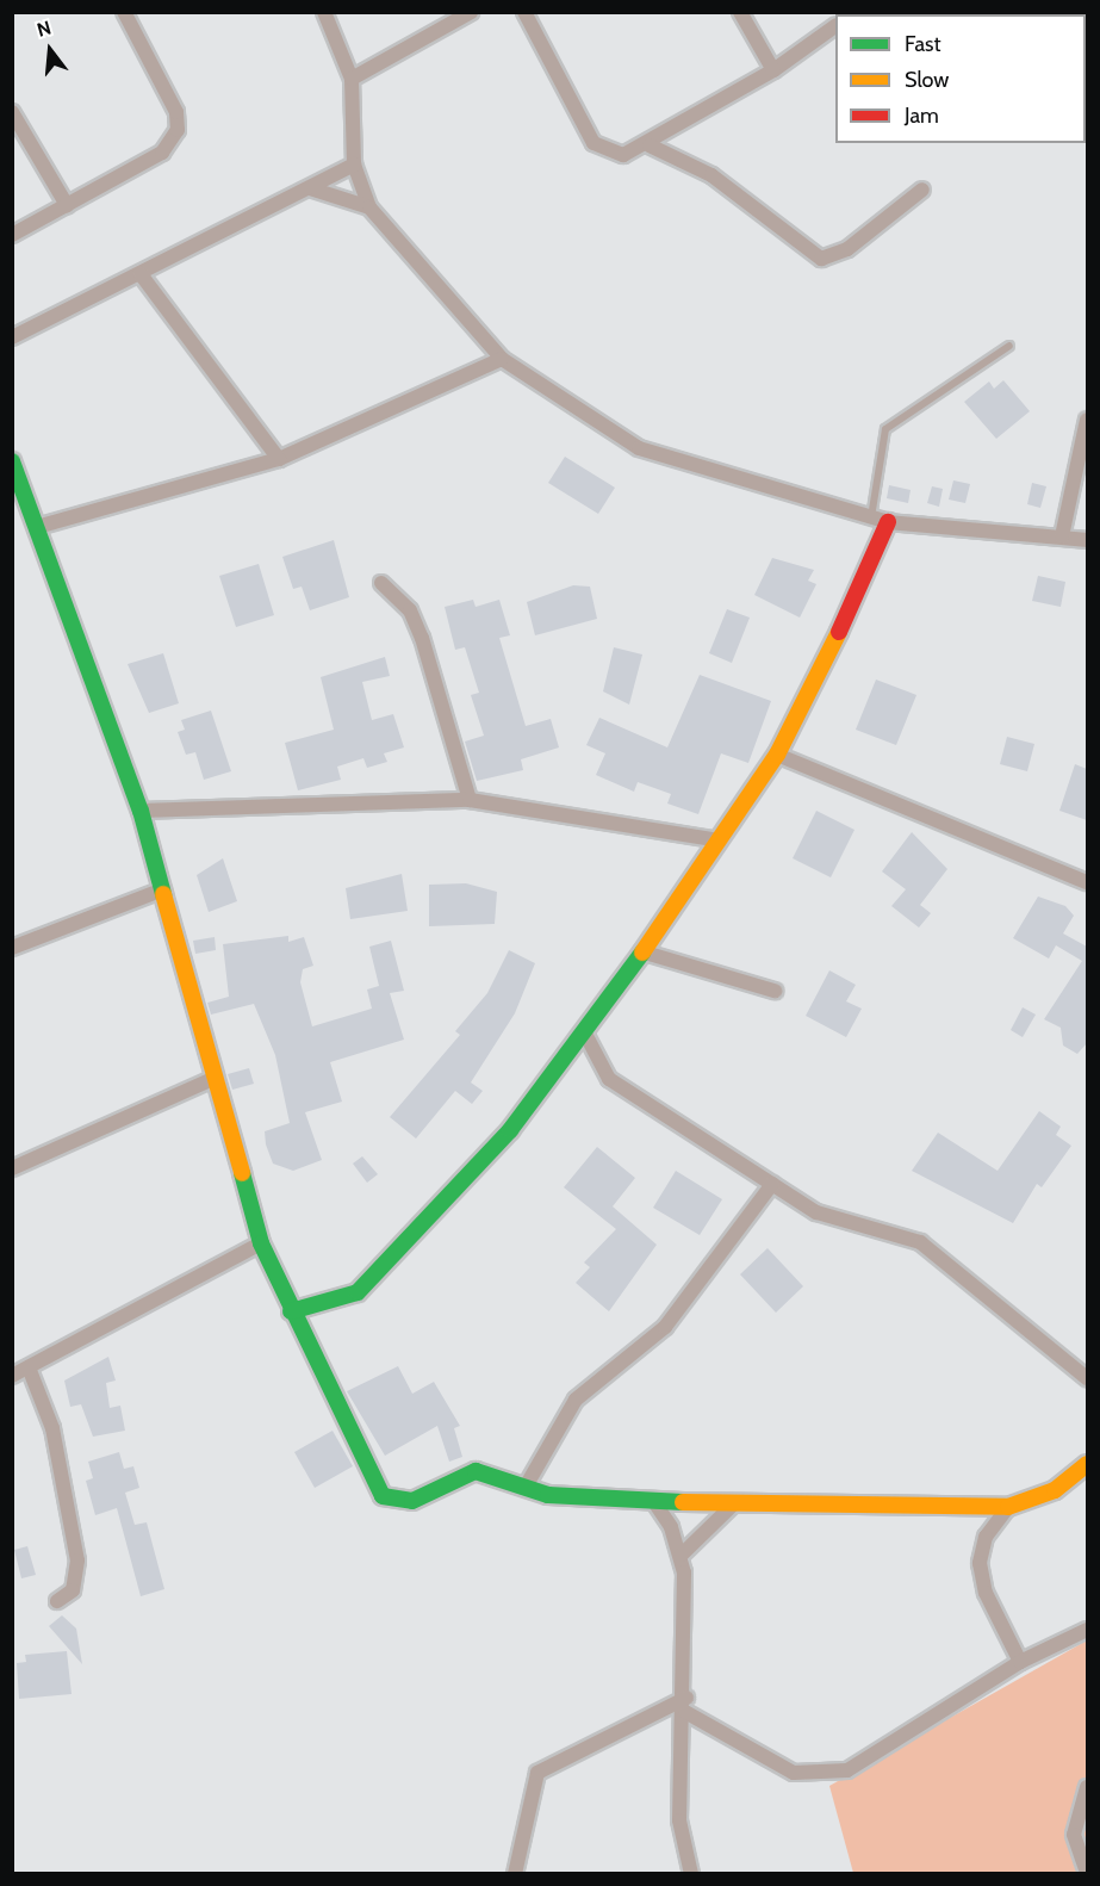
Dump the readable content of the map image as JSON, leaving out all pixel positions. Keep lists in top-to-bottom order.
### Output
{
  "legend": ["Fast", "Slow", "Jam"],
  "north": "top"
}
